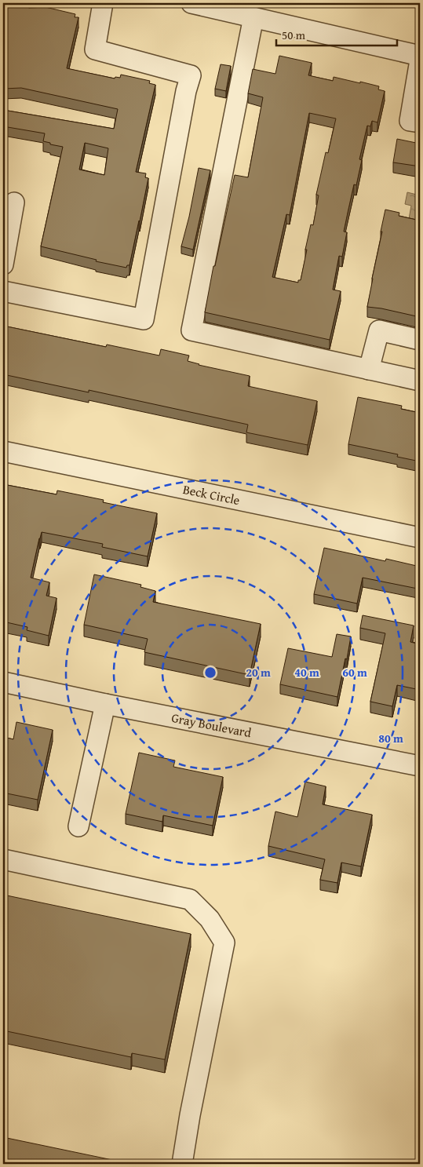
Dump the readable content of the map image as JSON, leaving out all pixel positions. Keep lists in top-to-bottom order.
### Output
{
  "streets": {
    "street": ["Beck Circle", "Gray Boulevard"]
  },
  "scale_bar": "50 m",
  "rings": [
    "20 m",
    "40 m",
    "60 m",
    "80 m"
  ]
}
